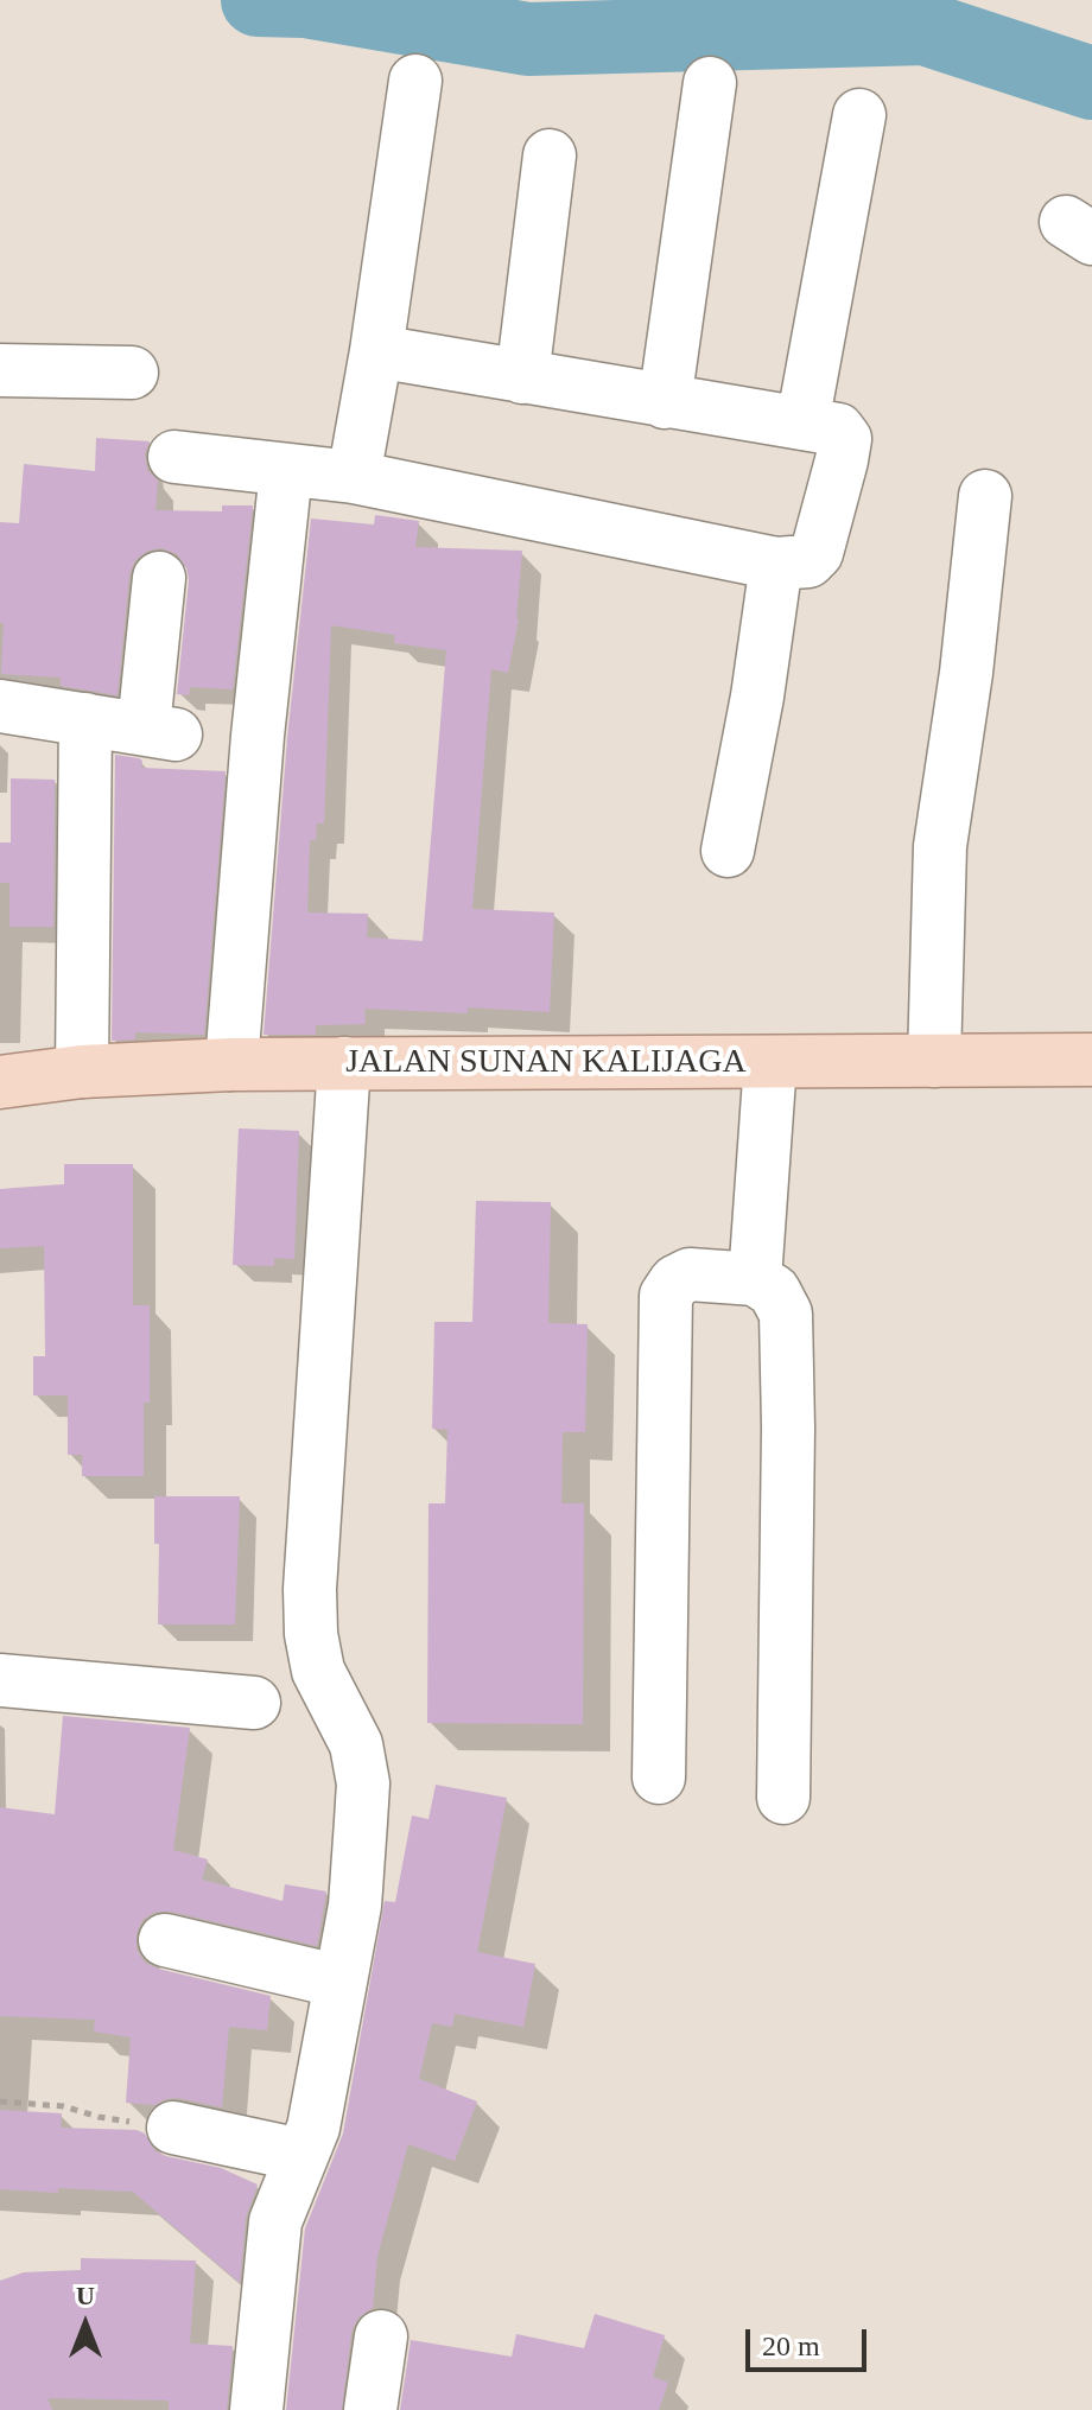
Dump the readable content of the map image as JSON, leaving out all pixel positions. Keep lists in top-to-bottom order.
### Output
{
  "streets": {
    "main road": ["JALAN SUNAN KALIJAGA"]
  },
  "scale_bar": "20 m",
  "north": "top"
}
